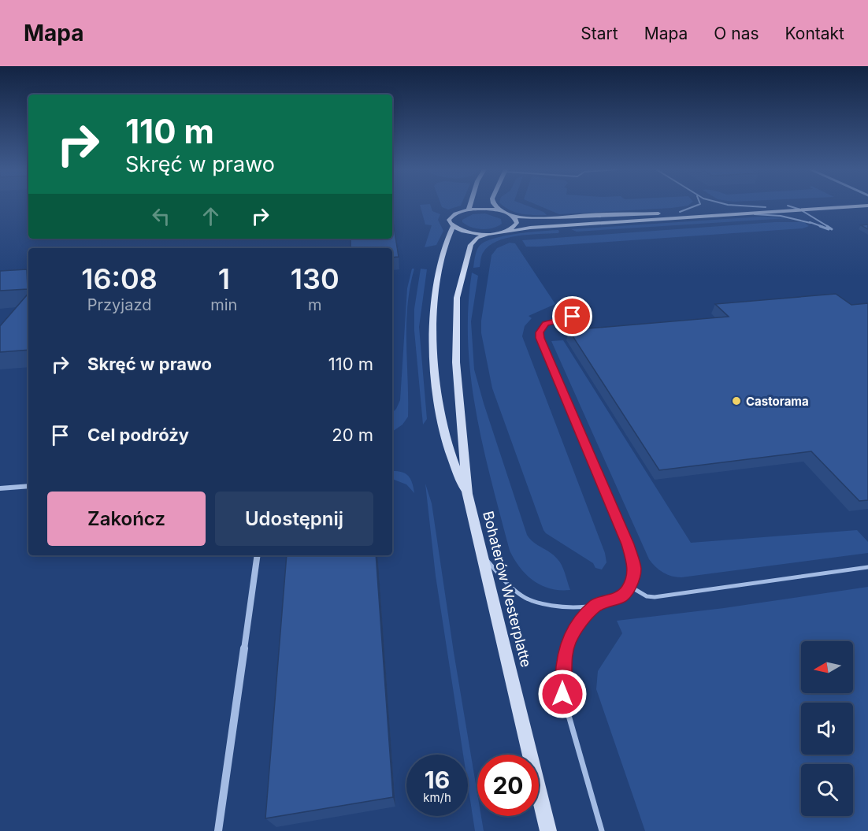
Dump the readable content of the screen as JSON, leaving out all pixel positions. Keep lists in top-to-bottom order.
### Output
{
  "streets": {
    "main road": ["Bohaterów Westerplatte"]
  },
  "places": ["Castorama"],
  "north": "left",
  "page": {
    "header": "Mapa",
    "nav": [
      "Start",
      "Mapa",
      "O nas",
      "Kontakt"
    ],
    "turn": ["110 m", "Skręć w prawo"],
    "eta": [
      "16:08",
      "Przyjazd",
      "1",
      "min",
      "130",
      "m"
    ],
    "list": [
      {
        "name": "Skręć w prawo",
        "value": "110 m"
      },
      {
        "name": "Cel podróży",
        "value": "20 m"
      }
    ],
    "buttons": ["Zakończ", "Udostępnij"],
    "speed": "16 km/h",
    "limit": "20"
  }
}
